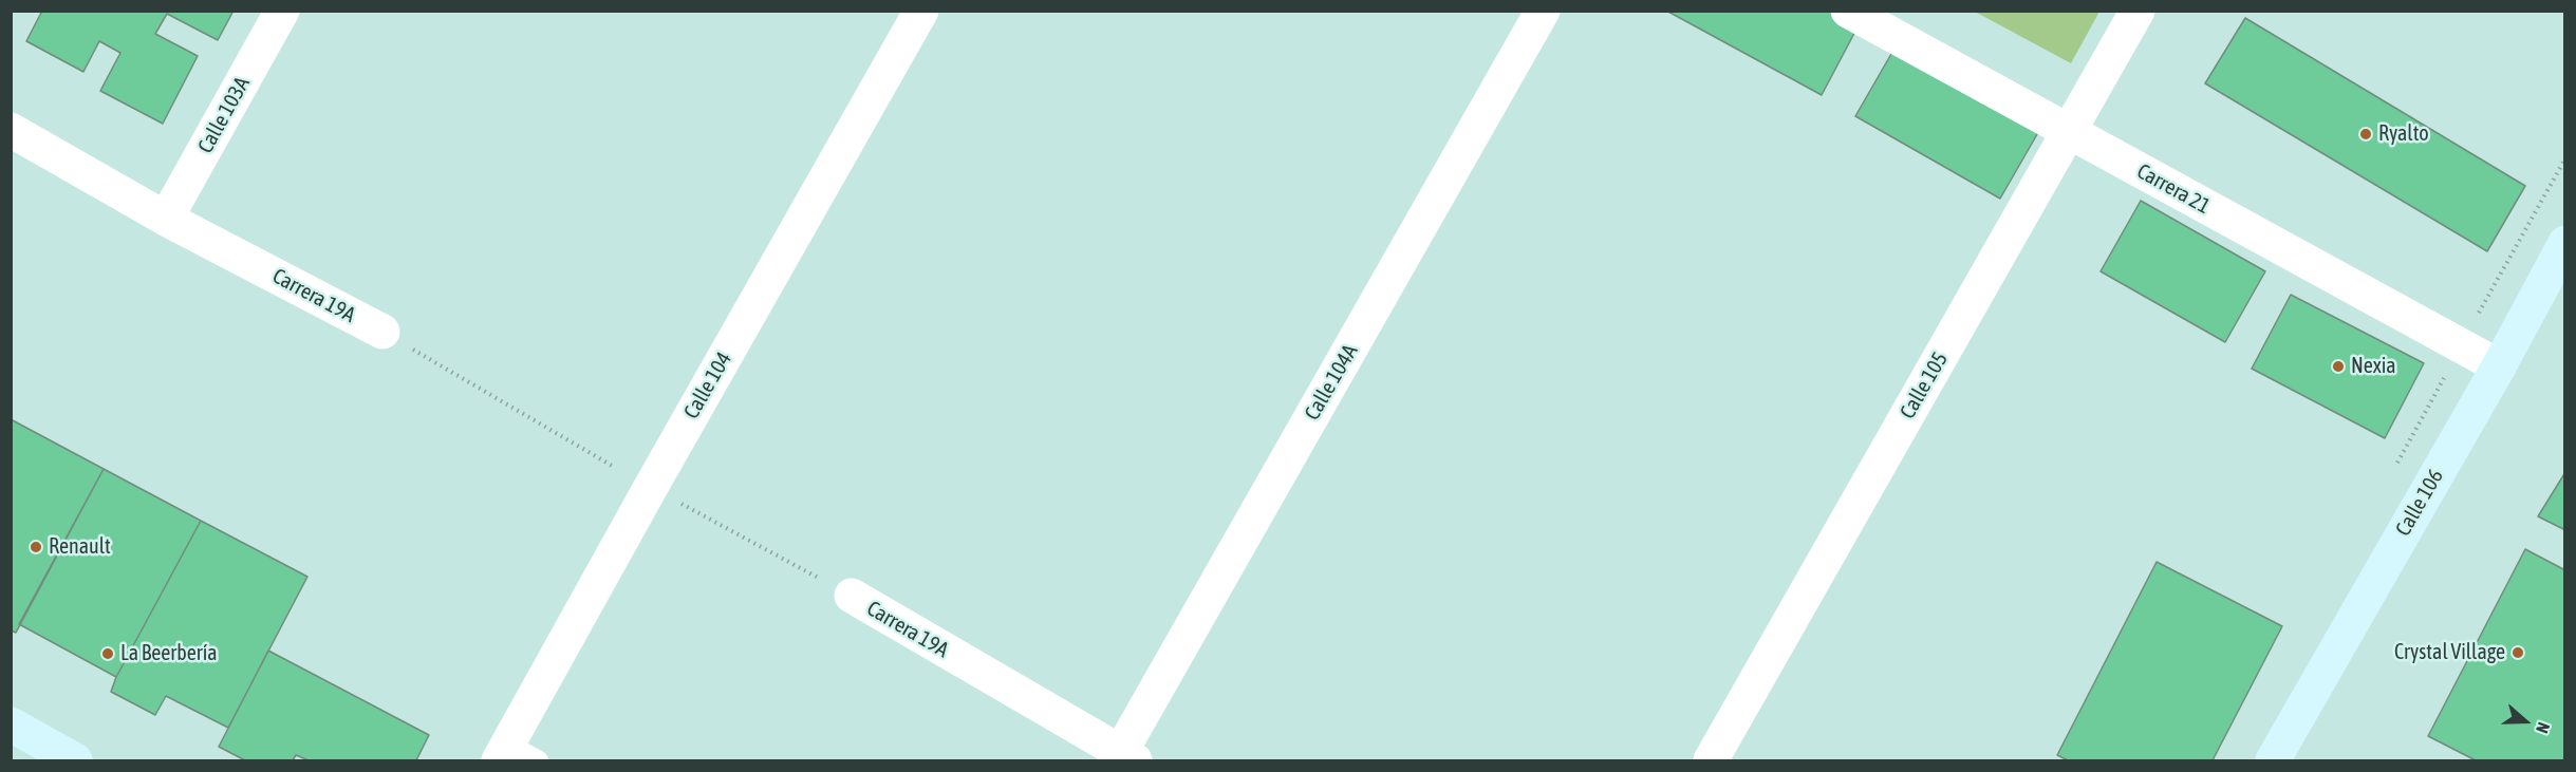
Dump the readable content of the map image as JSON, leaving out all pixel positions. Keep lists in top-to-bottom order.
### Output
{
  "streets": {
    "main road": ["Calle 106"],
    "street": [
      "Calle 103A",
      "Carrera 21",
      "Carrera 19A",
      "Calle 104A",
      "Calle 104",
      "Calle 105"
    ]
  },
  "crossings": [
    ["Calle 103A", "Carrera 19A"],
    ["Carrera 21", "Calle 105"],
    ["Carrera 21", "Calle 106"],
    ["Carrera 19A", "Calle 104A"]
  ],
  "places": [
    "Ryalto",
    "Nexia",
    "Renault",
    "Crystal Village",
    "La Beerbería"
  ],
  "north": "right"
}
